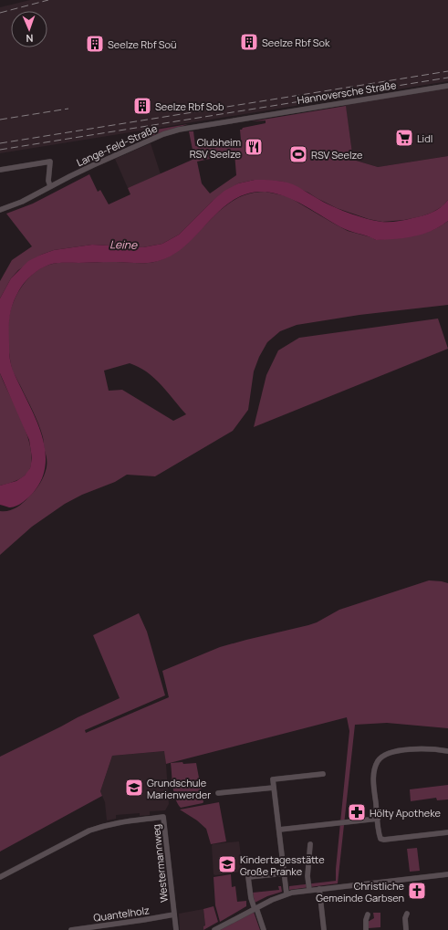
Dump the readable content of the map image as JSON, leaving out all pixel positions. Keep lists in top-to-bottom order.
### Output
{
  "streets": {
    "street": [
      "Hannoversche Straße",
      "Lange-Feld-Straße",
      "Westermannweg",
      "Quantelholz"
    ]
  },
  "crossings": [
    ["Hannoversche Straße", "Lange-Feld-Straße"],
    ["Westermannweg", "Quantelholz"]
  ],
  "water": ["Leine"],
  "places": {
    "building": ["Seelze Rbf Sok", "Seelze Rbf Soü", "Seelze Rbf Sob"],
    "supermarket": ["Lidl"],
    "restaurant": ["Clubheim RSV Seelze"],
    "sports": ["RSV Seelze"],
    "school or university": ["Grundschule Marienwerder", "Kindertagesstätte Große Pranke"],
    "pharmacy": ["Hölty Apotheke"],
    "church": ["Christliche Gemeinde Garbsen"]
  },
  "north": "bottom"
}
